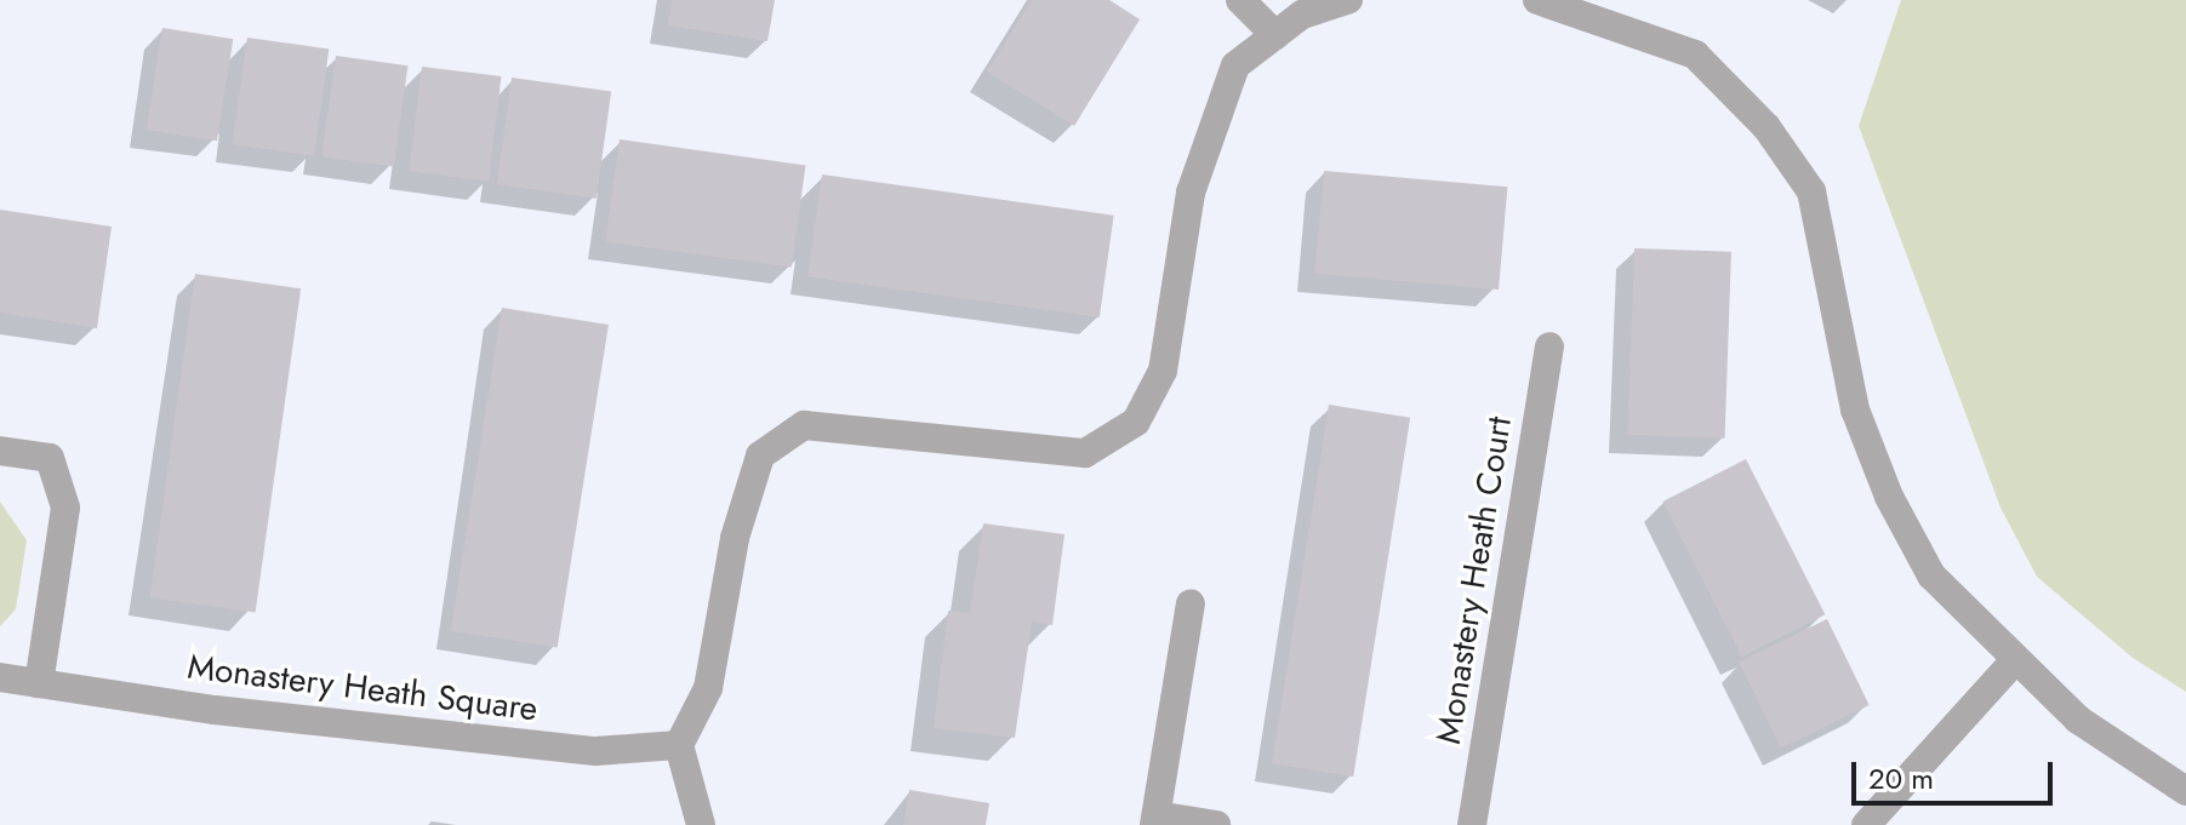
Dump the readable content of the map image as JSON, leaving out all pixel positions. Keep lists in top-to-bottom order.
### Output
{
  "streets": {
    "street": ["Monastery Heath Court", "Monastery Heath Square"]
  },
  "scale_bar": "20 m"
}
